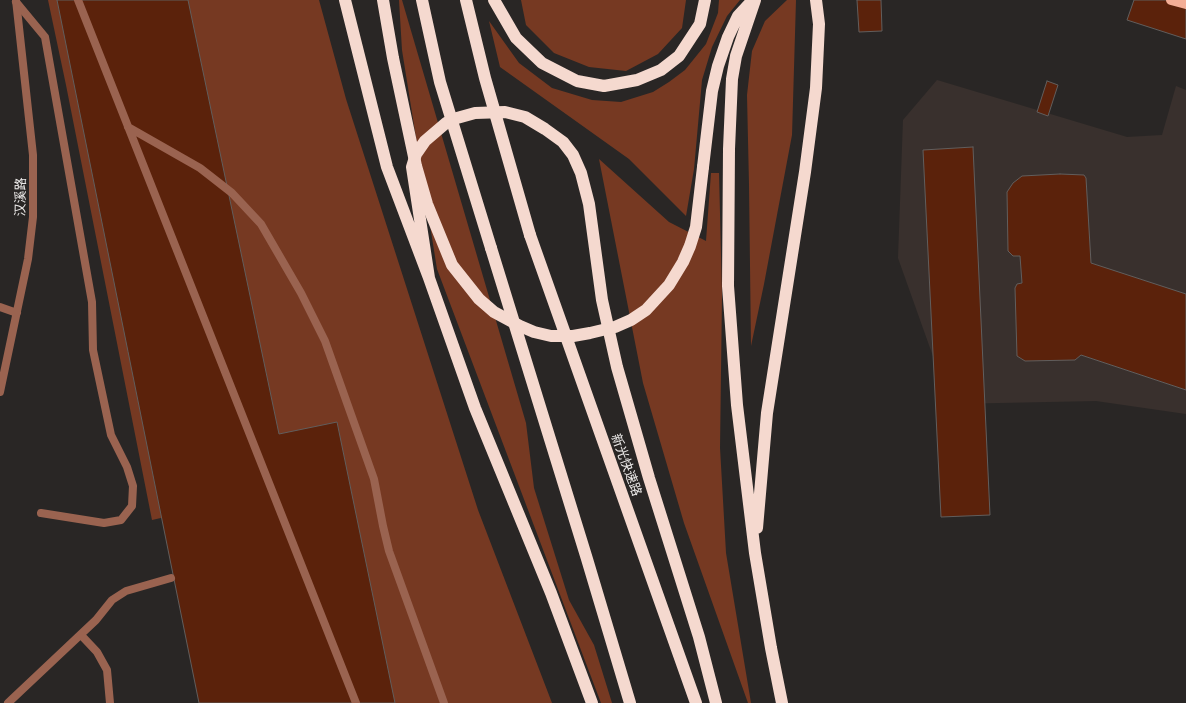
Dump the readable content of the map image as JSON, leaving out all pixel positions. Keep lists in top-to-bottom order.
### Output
{
  "streets": {
    "highway": ["新光快速路"],
    "street": ["汉溪路"]
  }
}
